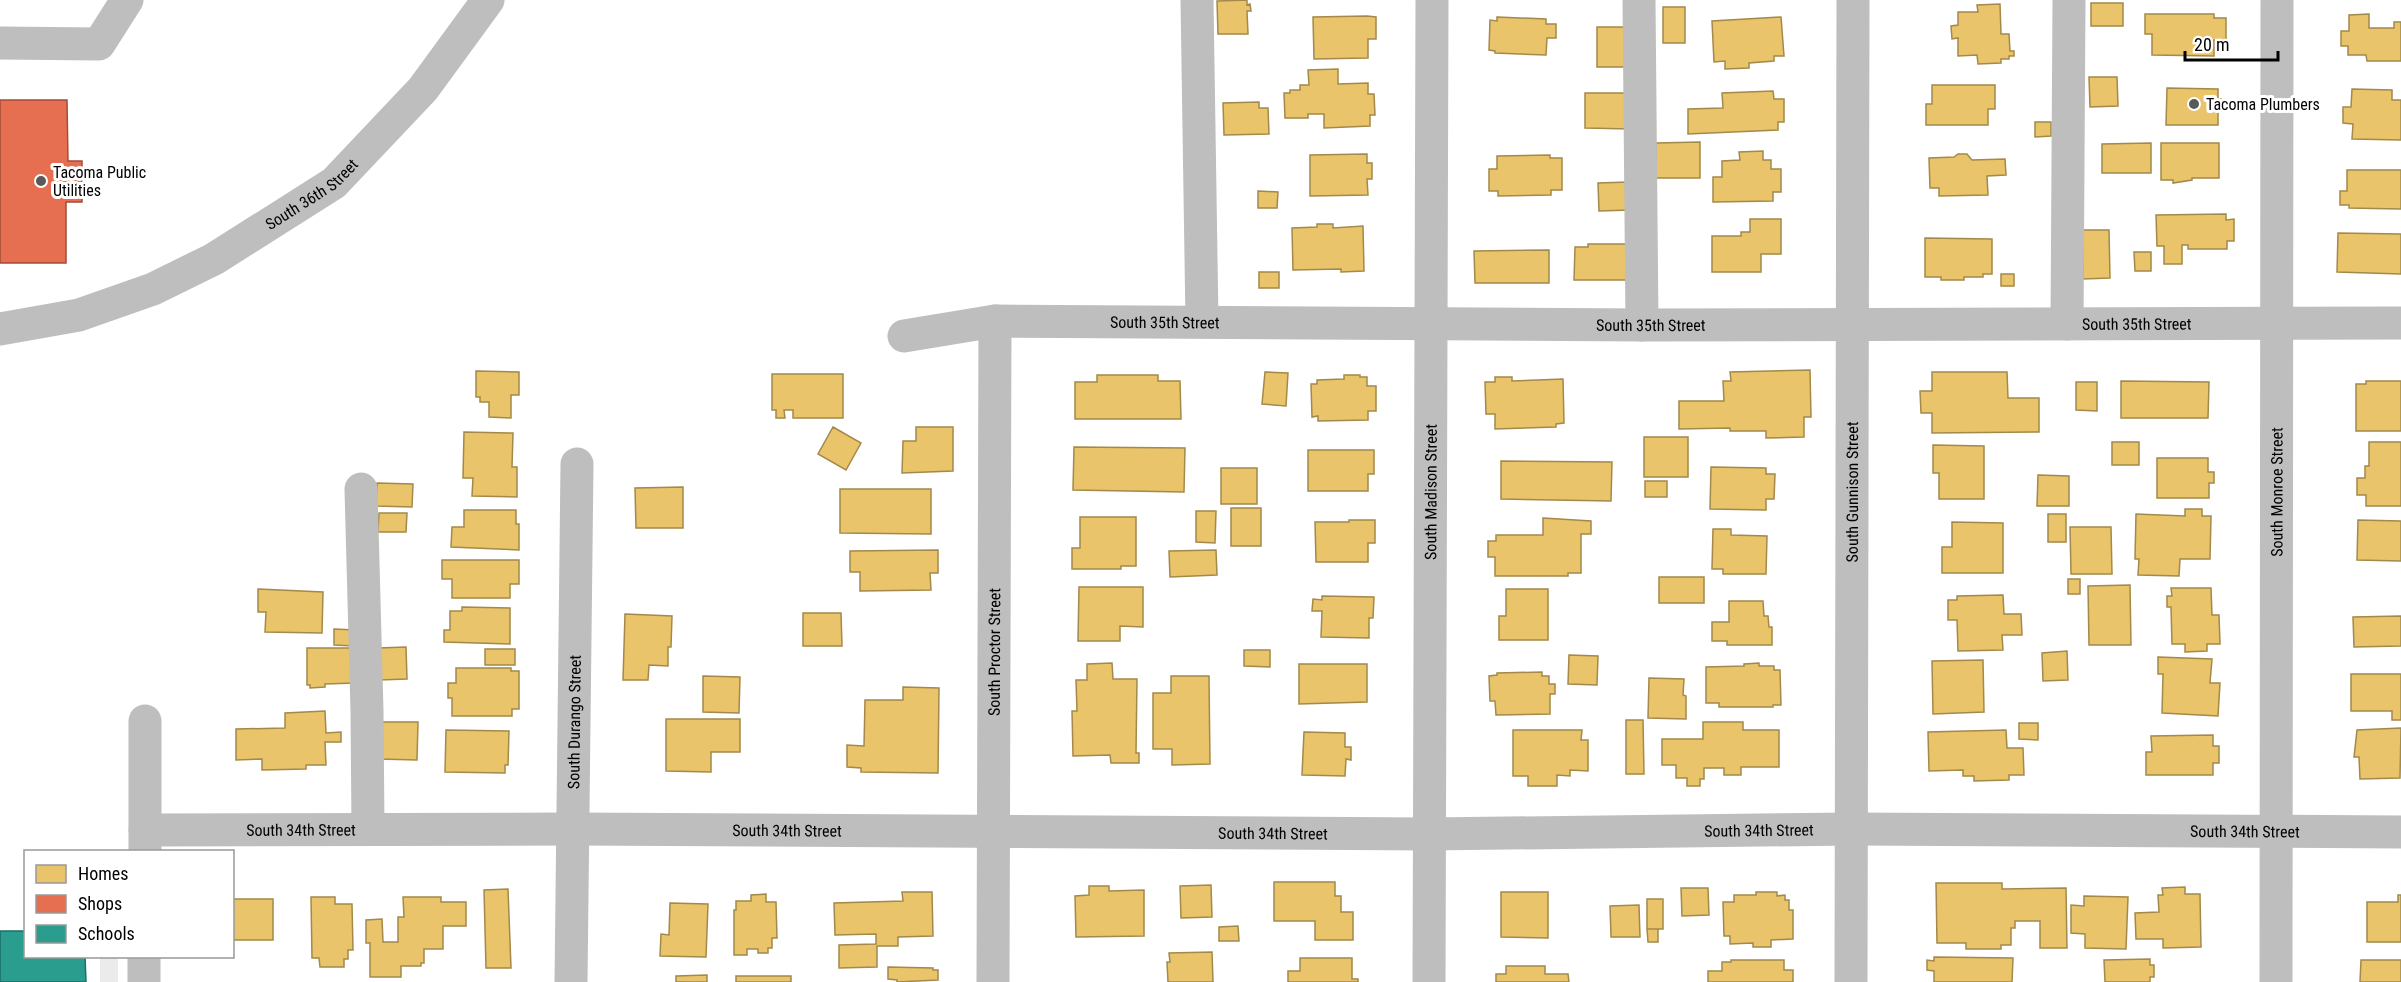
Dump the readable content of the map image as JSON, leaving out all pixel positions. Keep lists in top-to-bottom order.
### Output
{
  "streets": {
    "street": [
      "South 36th Street",
      "South 35th Street",
      "South Madison Street",
      "South Gunnison Street",
      "South Monroe Street",
      "South Proctor Street",
      "South Durango Street",
      "South 34th Street"
    ]
  },
  "crossings": [
    ["South 35th Street", "South Madison Street"],
    ["South 35th Street", "South Gunnison Street"],
    ["South 35th Street", "South Monroe Street"],
    ["South 35th Street", "South Proctor Street"],
    ["South Madison Street", "South 34th Street"],
    ["South Gunnison Street", "South 34th Street"],
    ["South Monroe Street", "South 34th Street"],
    ["South Proctor Street", "South 34th Street"],
    ["South Durango Street", "South 34th Street"]
  ],
  "places": ["Tacoma Plumbers", "Tacoma Public Utilities"],
  "legend": ["Homes", "Shops", "Schools"],
  "scale_bar": "20 m"
}
